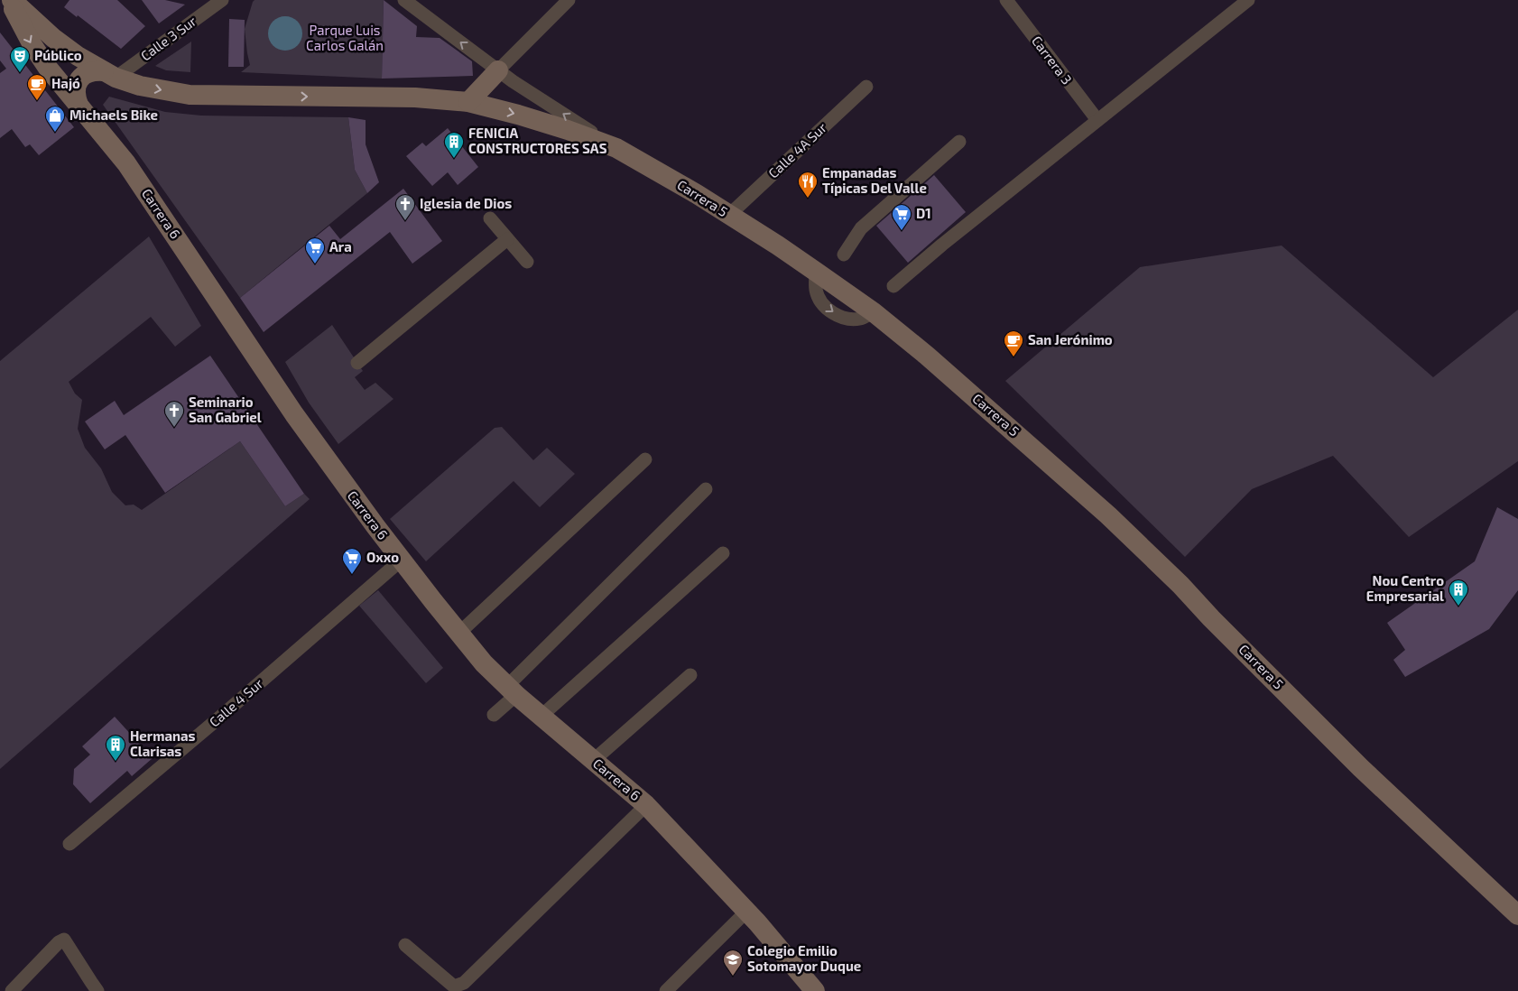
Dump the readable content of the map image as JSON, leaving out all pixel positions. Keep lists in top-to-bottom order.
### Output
{
  "streets": {
    "main road": ["Carrera 5", "Carrera 6"],
    "street": [
      "Calle 3 Sur",
      "Carrera 3",
      "Calle 4A Sur",
      "Calle 4 Sur"
    ]
  },
  "crossings": [
    ["Calle 3 Sur", "Carrera 6"],
    ["Calle 4A Sur", "Carrera 5"],
    ["Carrera 5", "Carrera 6"],
    ["Carrera 6", "Calle 4 Sur"]
  ],
  "parks": ["Parque Luis Carlos Galán"],
  "places": {
    "theatre": ["Público"],
    "cafe": ["Hajó", "San Jerónimo"],
    "shop": ["Michaels Bike"],
    "building": ["FENICIA CONSTRUCTORES SAS", "Nou Centro Empresarial", "Hermanas Clarisas"],
    "restaurant": ["Empanadas Típicas Del Valle"],
    "church": ["Iglesia de Dios", "Seminario San Gabriel"],
    "supermarket": ["D1", "Ara", "Oxxo"],
    "school or university": ["Colegio Emilio Sotomayor Duque"]
  }
}
